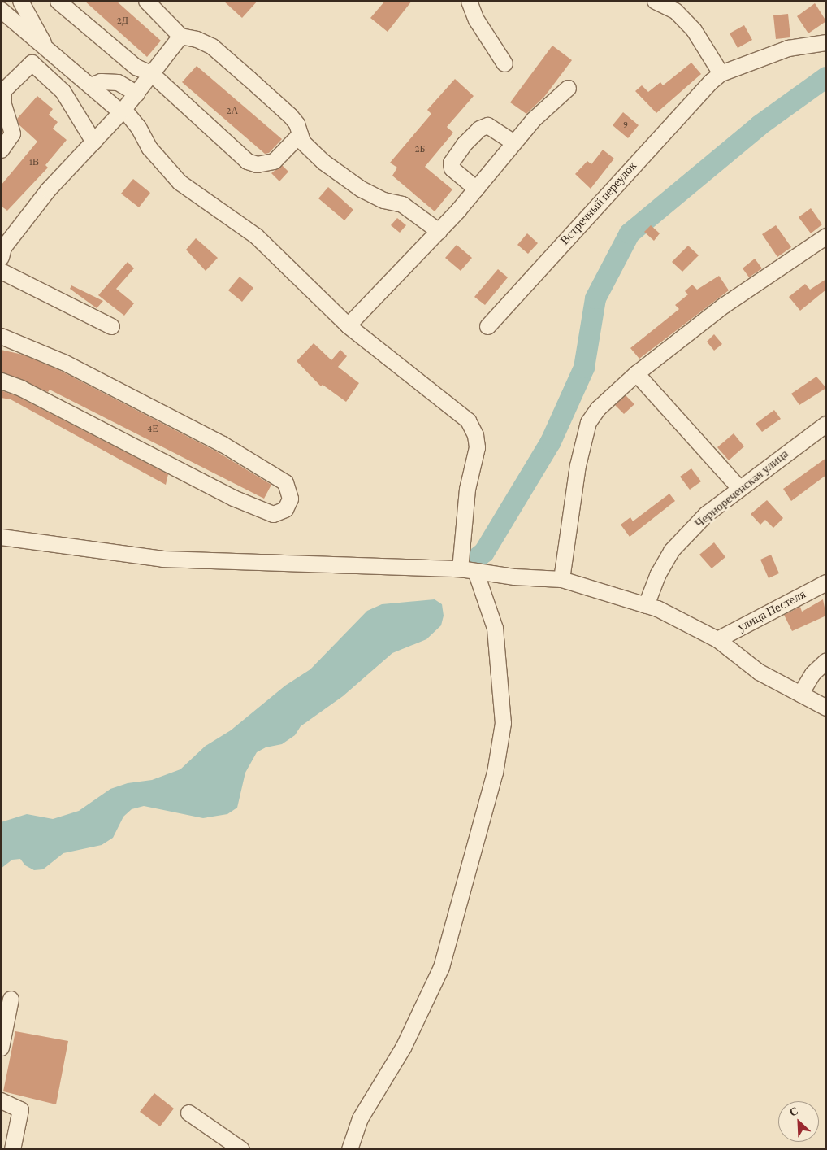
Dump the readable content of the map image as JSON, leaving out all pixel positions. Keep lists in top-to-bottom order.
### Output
{
  "streets": {
    "street": ["Встречный переулок", "Чернореченская улица", "улица Пестеля"]
  },
  "house_numbers": [
    "2Д",
    "2А",
    "9",
    "2Б",
    "1В",
    "4Е"
  ],
  "north": "top left"
}
